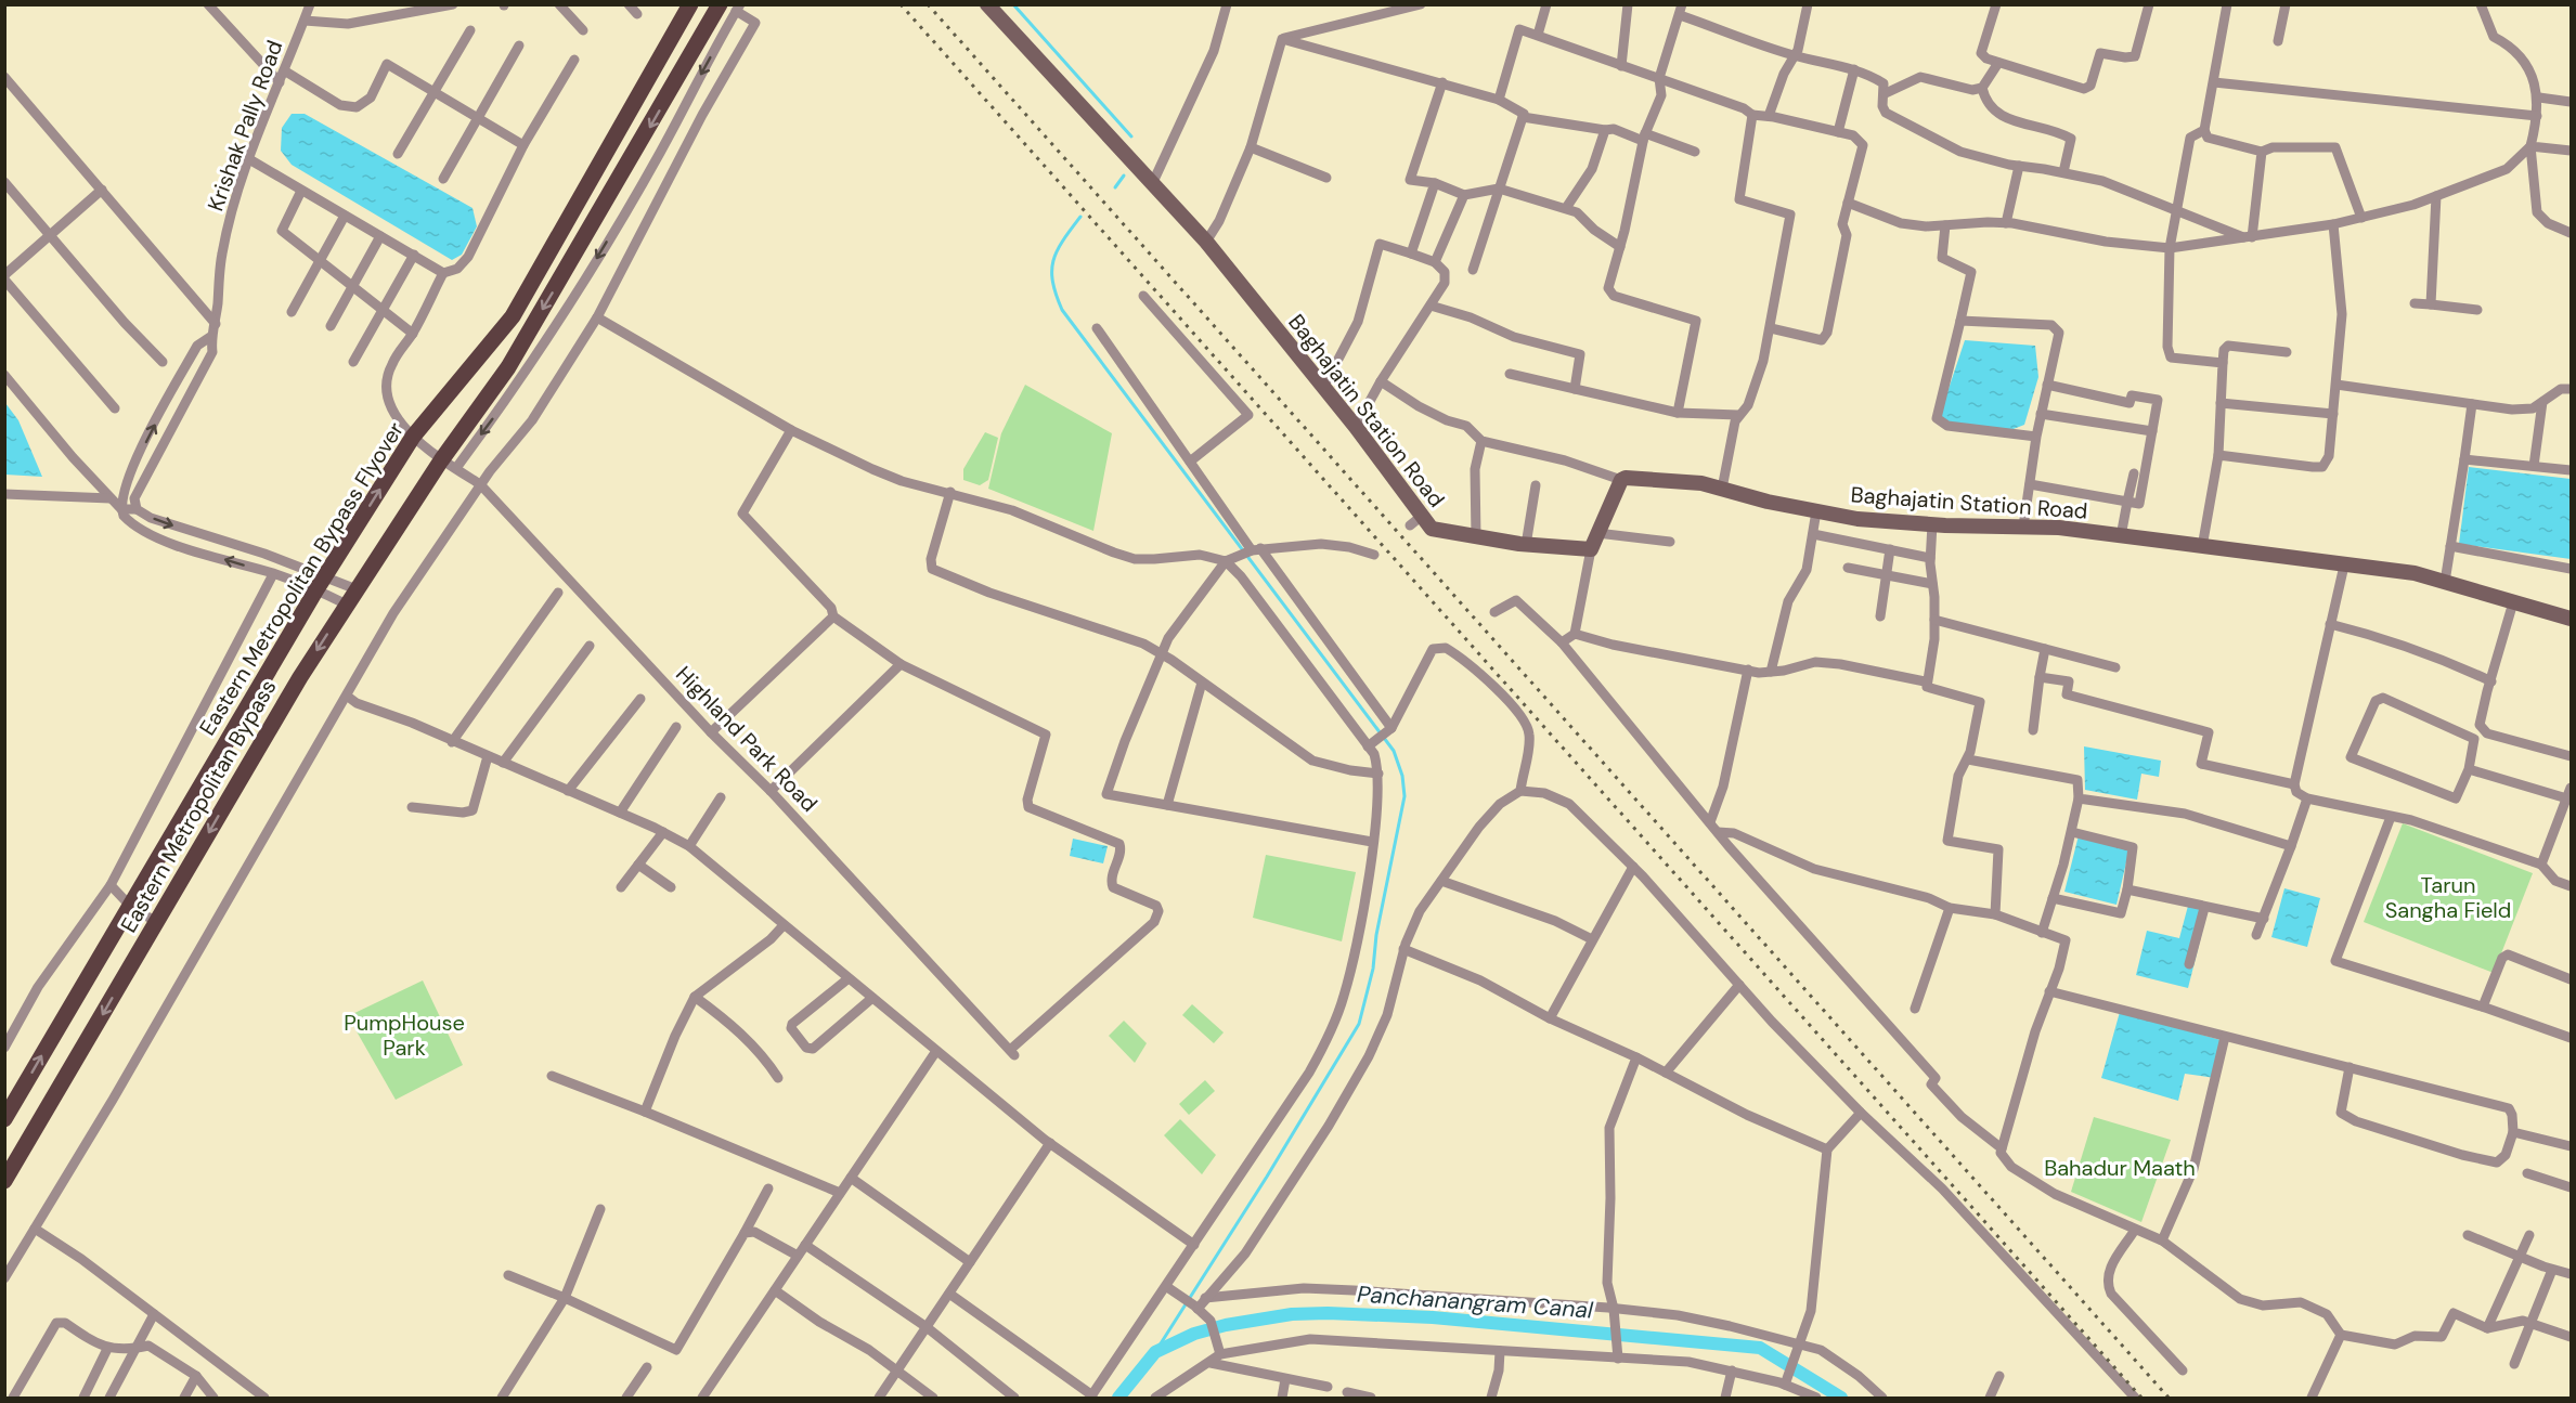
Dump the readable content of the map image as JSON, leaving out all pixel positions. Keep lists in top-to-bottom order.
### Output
{
  "streets": {
    "main road": ["Eastern Metropolitan Bypass Flyover", "Eastern Metropolitan Bypass"],
    "street": ["Krishak Pally Road", "Baghajatin Station Road", "Highland Park Road"]
  },
  "crossings": [
    ["Eastern Metropolitan Bypass Flyover", "Highland Park Road"],
    ["Highland Park Road", "Eastern Metropolitan Bypass"]
  ],
  "one_way": ["Eastern Metropolitan Bypass"],
  "water": ["Panchanangram Canal"],
  "parks": ["Tarun Sangha Field", "PumpHouse Park", "Bahadur Maath"]
}
